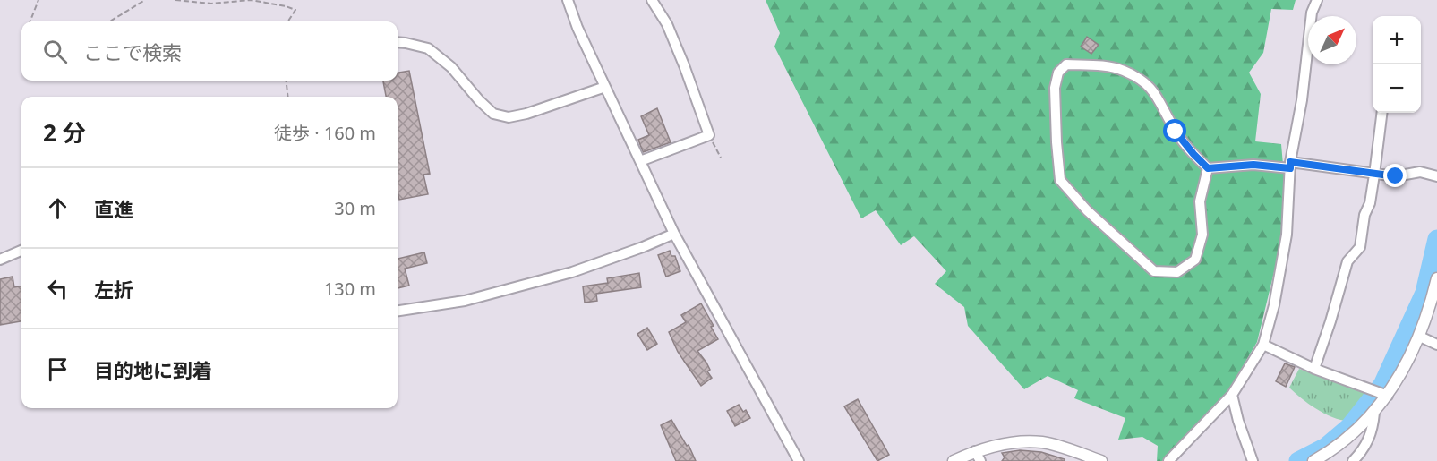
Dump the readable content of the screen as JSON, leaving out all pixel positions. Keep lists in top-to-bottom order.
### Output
{
  "north": "top right",
  "page": {
    "map_buttons": ["+", "−"],
    "search": "ここで検索",
    "heading": ["2 分", "徒歩 · 160 m"],
    "list": [
      ["直進", "30 m"],
      ["左折", "130 m"],
      "目的地に到着"
    ]
  }
}
